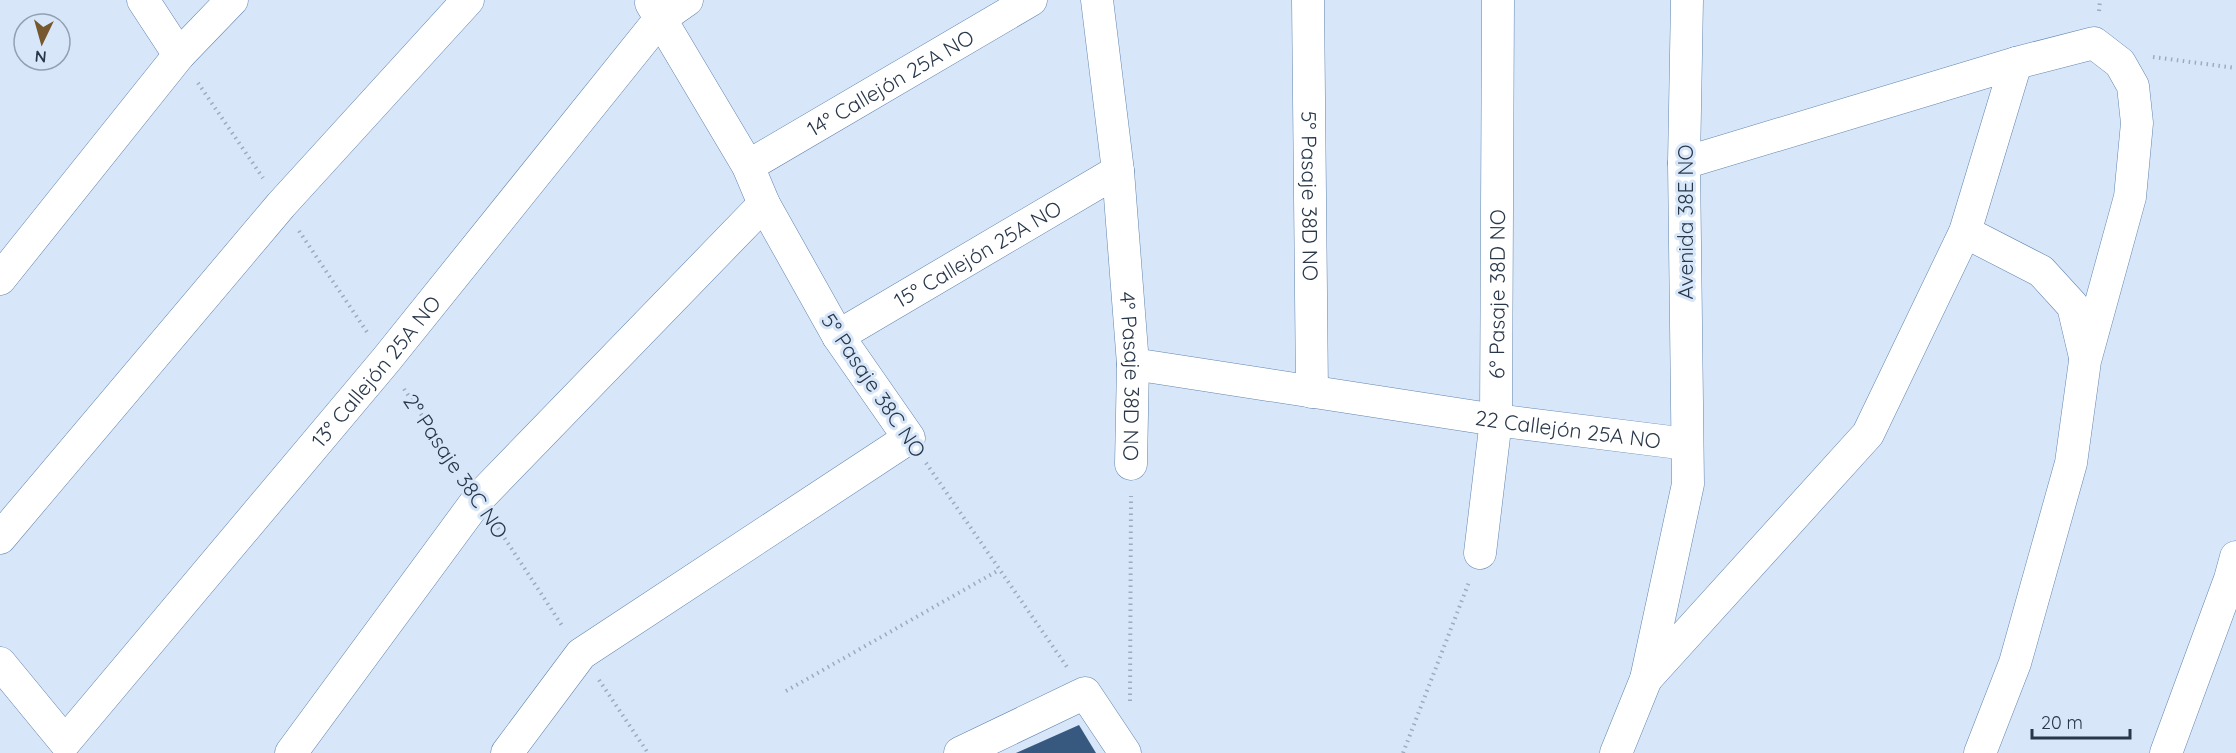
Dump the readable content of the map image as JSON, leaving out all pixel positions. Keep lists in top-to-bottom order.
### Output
{
  "streets": {
    "street": [
      "14° Callejón 25A NO",
      "5° Pasaje 38D NO",
      "Avenida 38E NO",
      "15° Callejón 25A NO",
      "6° Pasaje 38D NO",
      "13° Callejón 25A NO",
      "4° Pasaje 38D NO",
      "5° Pasaje 38C NO",
      "22 Callejón 25A NO"
    ],
    "path": ["2° Pasaje 38C NO"]
  },
  "crossings": [
    ["14° Callejón 25A NO", "5° Pasaje 38C NO"],
    ["5° Pasaje 38D NO", "22 Callejón 25A NO"],
    ["Avenida 38E NO", "22 Callejón 25A NO"],
    ["15° Callejón 25A NO", "4° Pasaje 38D NO"],
    ["15° Callejón 25A NO", "5° Pasaje 38C NO"],
    ["6° Pasaje 38D NO", "22 Callejón 25A NO"],
    ["13° Callejón 25A NO", "5° Pasaje 38C NO"],
    ["13° Callejón 25A NO", "2° Pasaje 38C NO"],
    ["4° Pasaje 38D NO", "22 Callejón 25A NO"]
  ],
  "scale_bar": "20 m",
  "north": "bottom"
}
